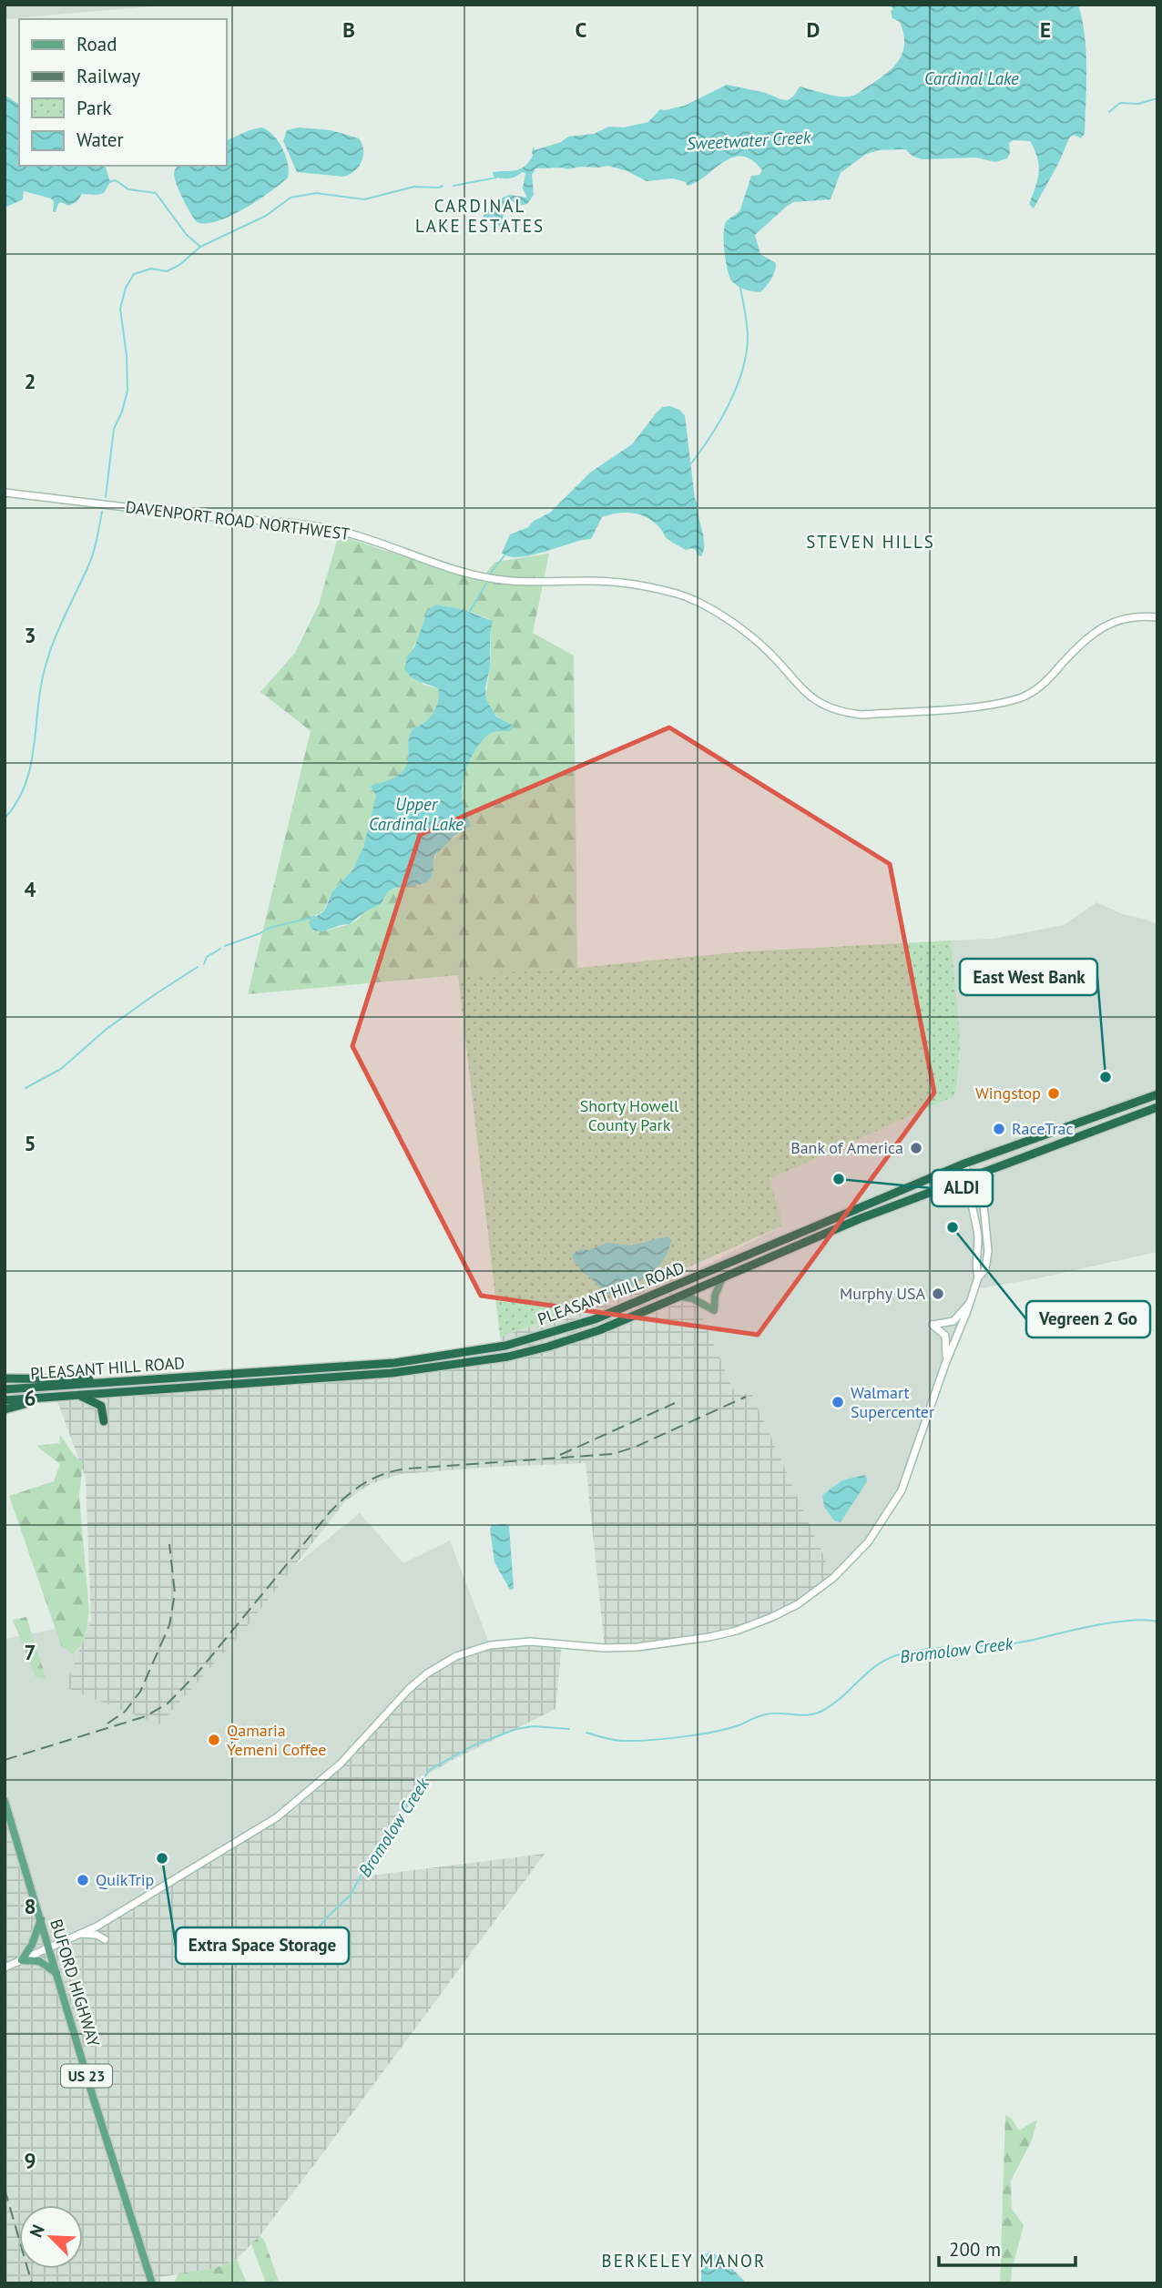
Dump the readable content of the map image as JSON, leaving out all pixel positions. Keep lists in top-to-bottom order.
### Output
{
  "streets": {
    "highway": ["PLEASANT HILL ROAD"],
    "main road": ["BUFORD HIGHWAY", "US 23"],
    "street": ["DAVENPORT ROAD NORTHWEST"]
  },
  "districts": ["CARDINAL LAKE ESTATES", "STEVEN HILLS", "BERKELEY MANOR"],
  "water": [
    "Cardinal Lake",
    "Sweetwater Creek",
    "Upper Cardinal Lake",
    "Bromolow Creek"
  ],
  "parks": ["Shorty Howell County Park"],
  "places": [
    "East West Bank",
    "Wingstop",
    "RaceTrac",
    "Bank of America",
    "ALDI",
    "Vegreen 2 Go",
    "Murphy USA",
    "Walmart Supercenter",
    "Qamaria Yemeni Coffee",
    "Extra Space Storage",
    "QuikTrip"
  ],
  "legend": [
    "Road",
    "Railway",
    "Park",
    "Water"
  ],
  "scale_bar": "200 m",
  "north": "top left",
  "grid": {
    "columns": [
      "B",
      "C",
      "D",
      "E"
    ],
    "rows": [
      "2",
      "3",
      "4",
      "5",
      "6",
      "7",
      "8",
      "9"
    ]
  }
}
